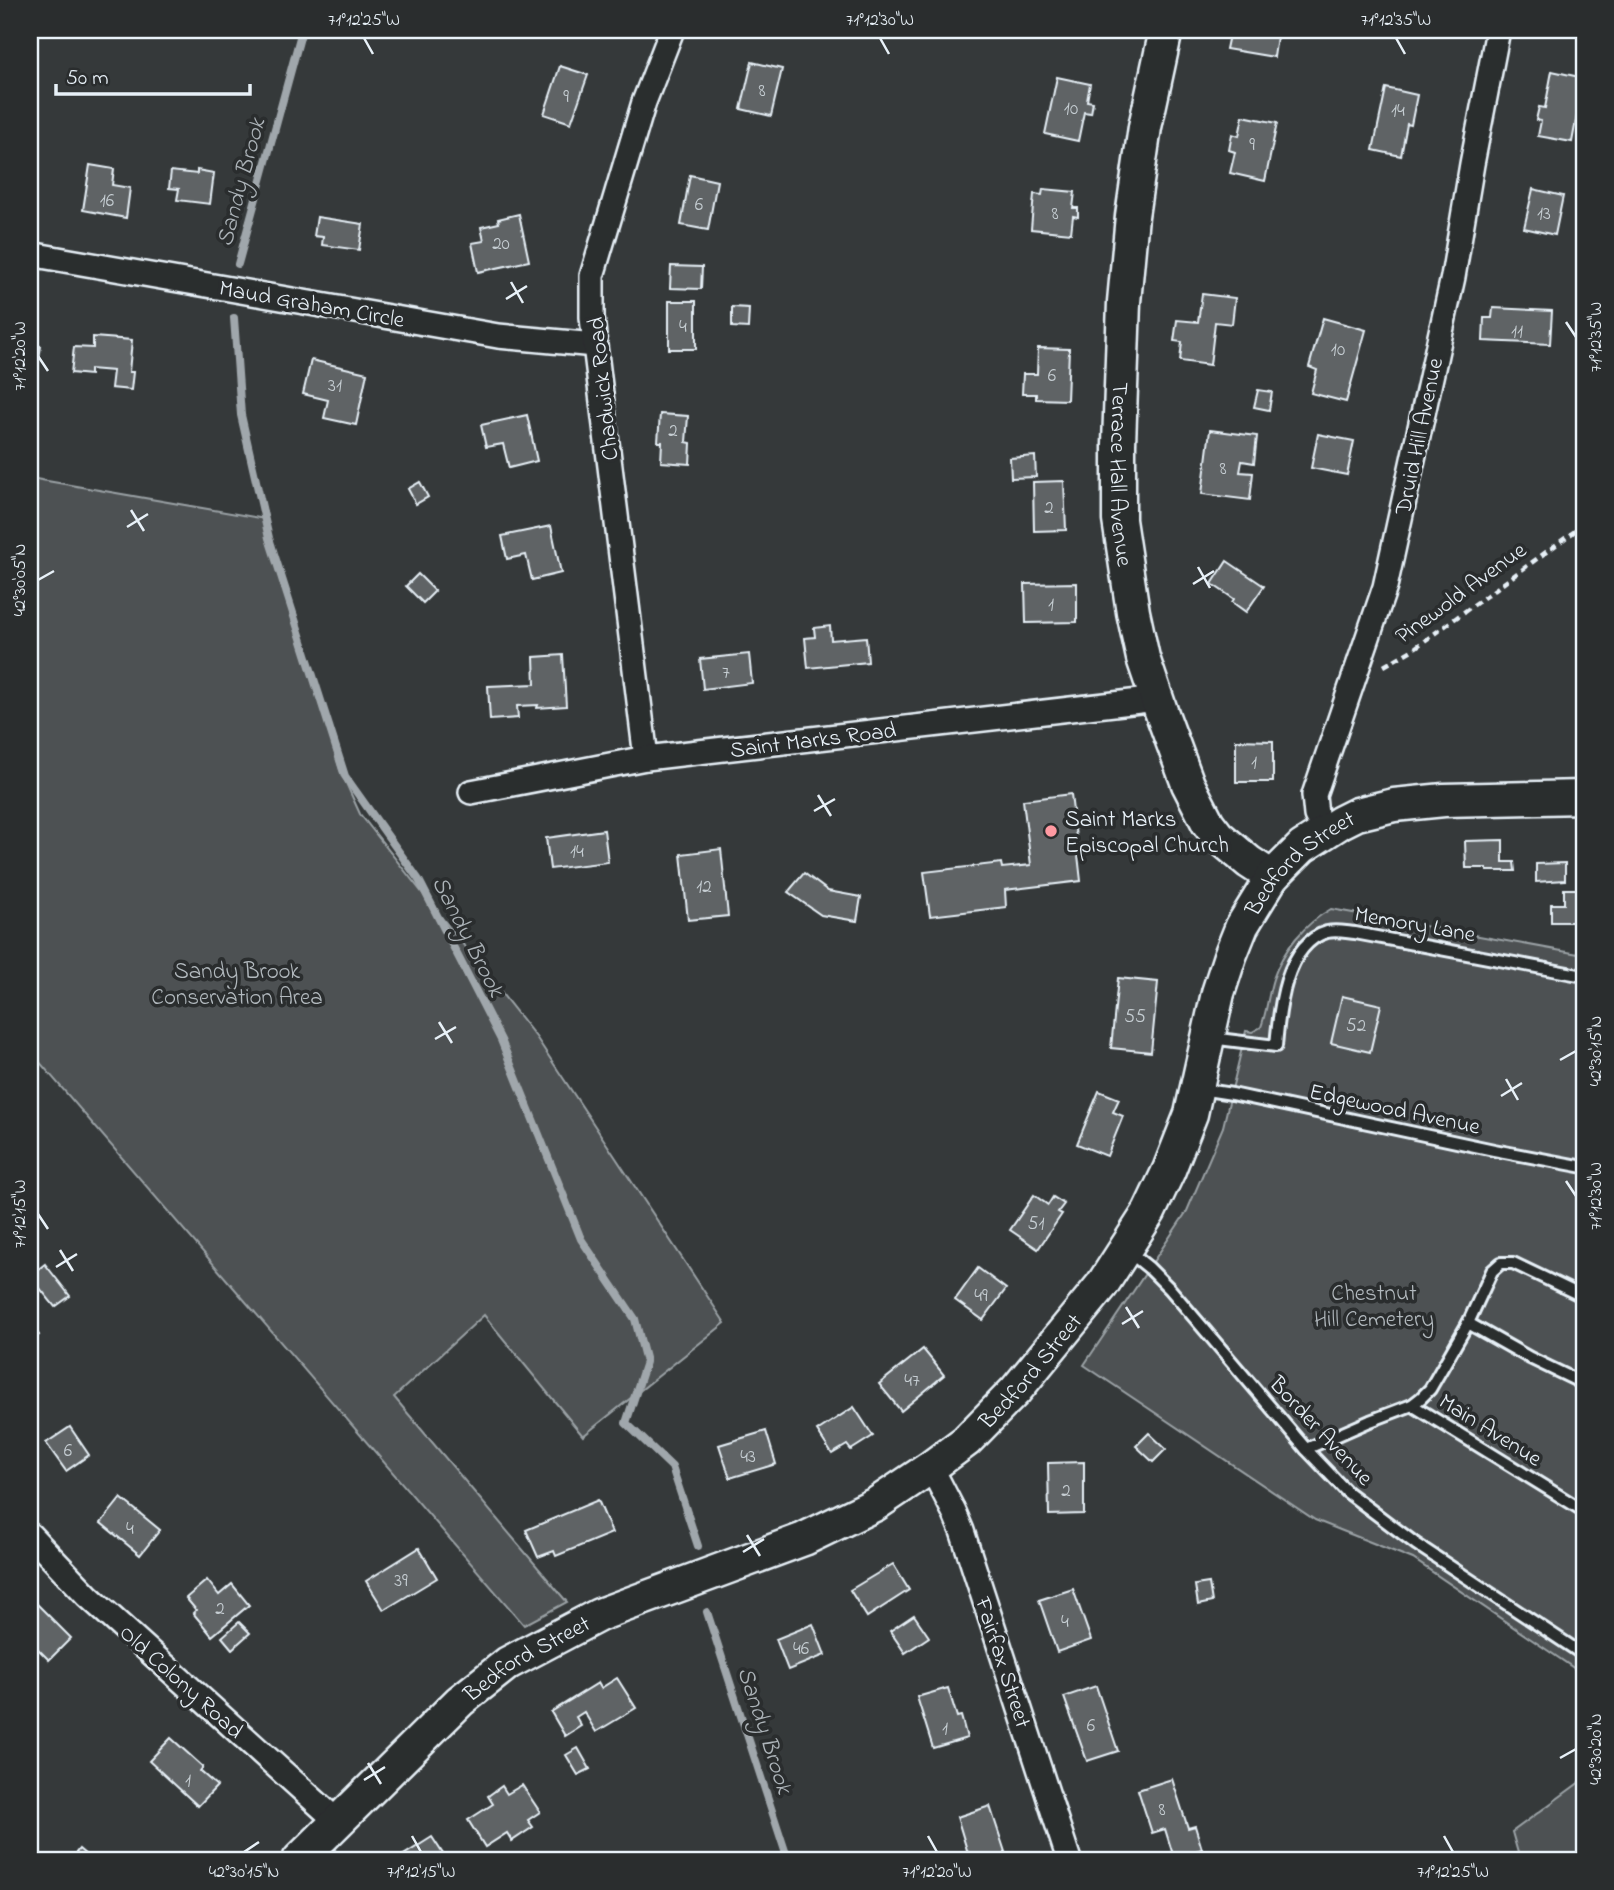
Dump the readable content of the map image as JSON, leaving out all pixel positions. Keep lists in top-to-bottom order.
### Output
{
  "streets": {
    "main road": ["Terrace Hall Avenue", "Bedford Street"],
    "street": [
      "Maud Graham Circle",
      "Chadwick Road",
      "Druid Hill Avenue",
      "Saint Marks Road",
      "Fairfax Street",
      "Old Colony Road"
    ],
    "lane": [
      "Memory Lane",
      "Edgewood Avenue",
      "Main Avenue",
      "Border Avenue"
    ],
    "path": ["Pinewold Avenue"]
  },
  "crossings": [
    ["Maud Graham Circle", "Chadwick Road"],
    ["Chadwick Road", "Saint Marks Road"],
    ["Druid Hill Avenue", "Pinewold Avenue"],
    ["Druid Hill Avenue", "Bedford Street"],
    ["Terrace Hall Avenue", "Saint Marks Road"],
    ["Terrace Hall Avenue", "Bedford Street"],
    ["Bedford Street", "Memory Lane"],
    ["Bedford Street", "Edgewood Avenue"],
    ["Bedford Street", "Border Avenue"],
    ["Bedford Street", "Fairfax Street"],
    ["Bedford Street", "Old Colony Road"]
  ],
  "water": ["Sandy Brook"],
  "parks": ["Sandy Brook Conservation Area", "Chestnut Hill Cemetery"],
  "places": ["Saint Marks Episcopal Church"],
  "house_numbers": [
    "8",
    "9",
    "10",
    "14",
    "9",
    "16",
    "6",
    "8",
    "13",
    "20",
    "4",
    "11",
    "10",
    "6",
    "31",
    "2",
    "8",
    "2",
    "1",
    "7",
    "1",
    "14",
    "12",
    "55",
    "52",
    "51",
    "49",
    "47",
    "6",
    "43",
    "2",
    "4",
    "39",
    "2",
    "4",
    "46",
    "6",
    "1",
    "1",
    "8"
  ],
  "scale_bar": "50 m",
  "coordinates": [
    "71°12'25\"W",
    "71°12'30\"W",
    "71°12'35\"W",
    "71°12'20\"W",
    "42°30'05\"N",
    "42°30'15\"N",
    "71°12'15\"W",
    "42°30'20\"N"
  ]
}
